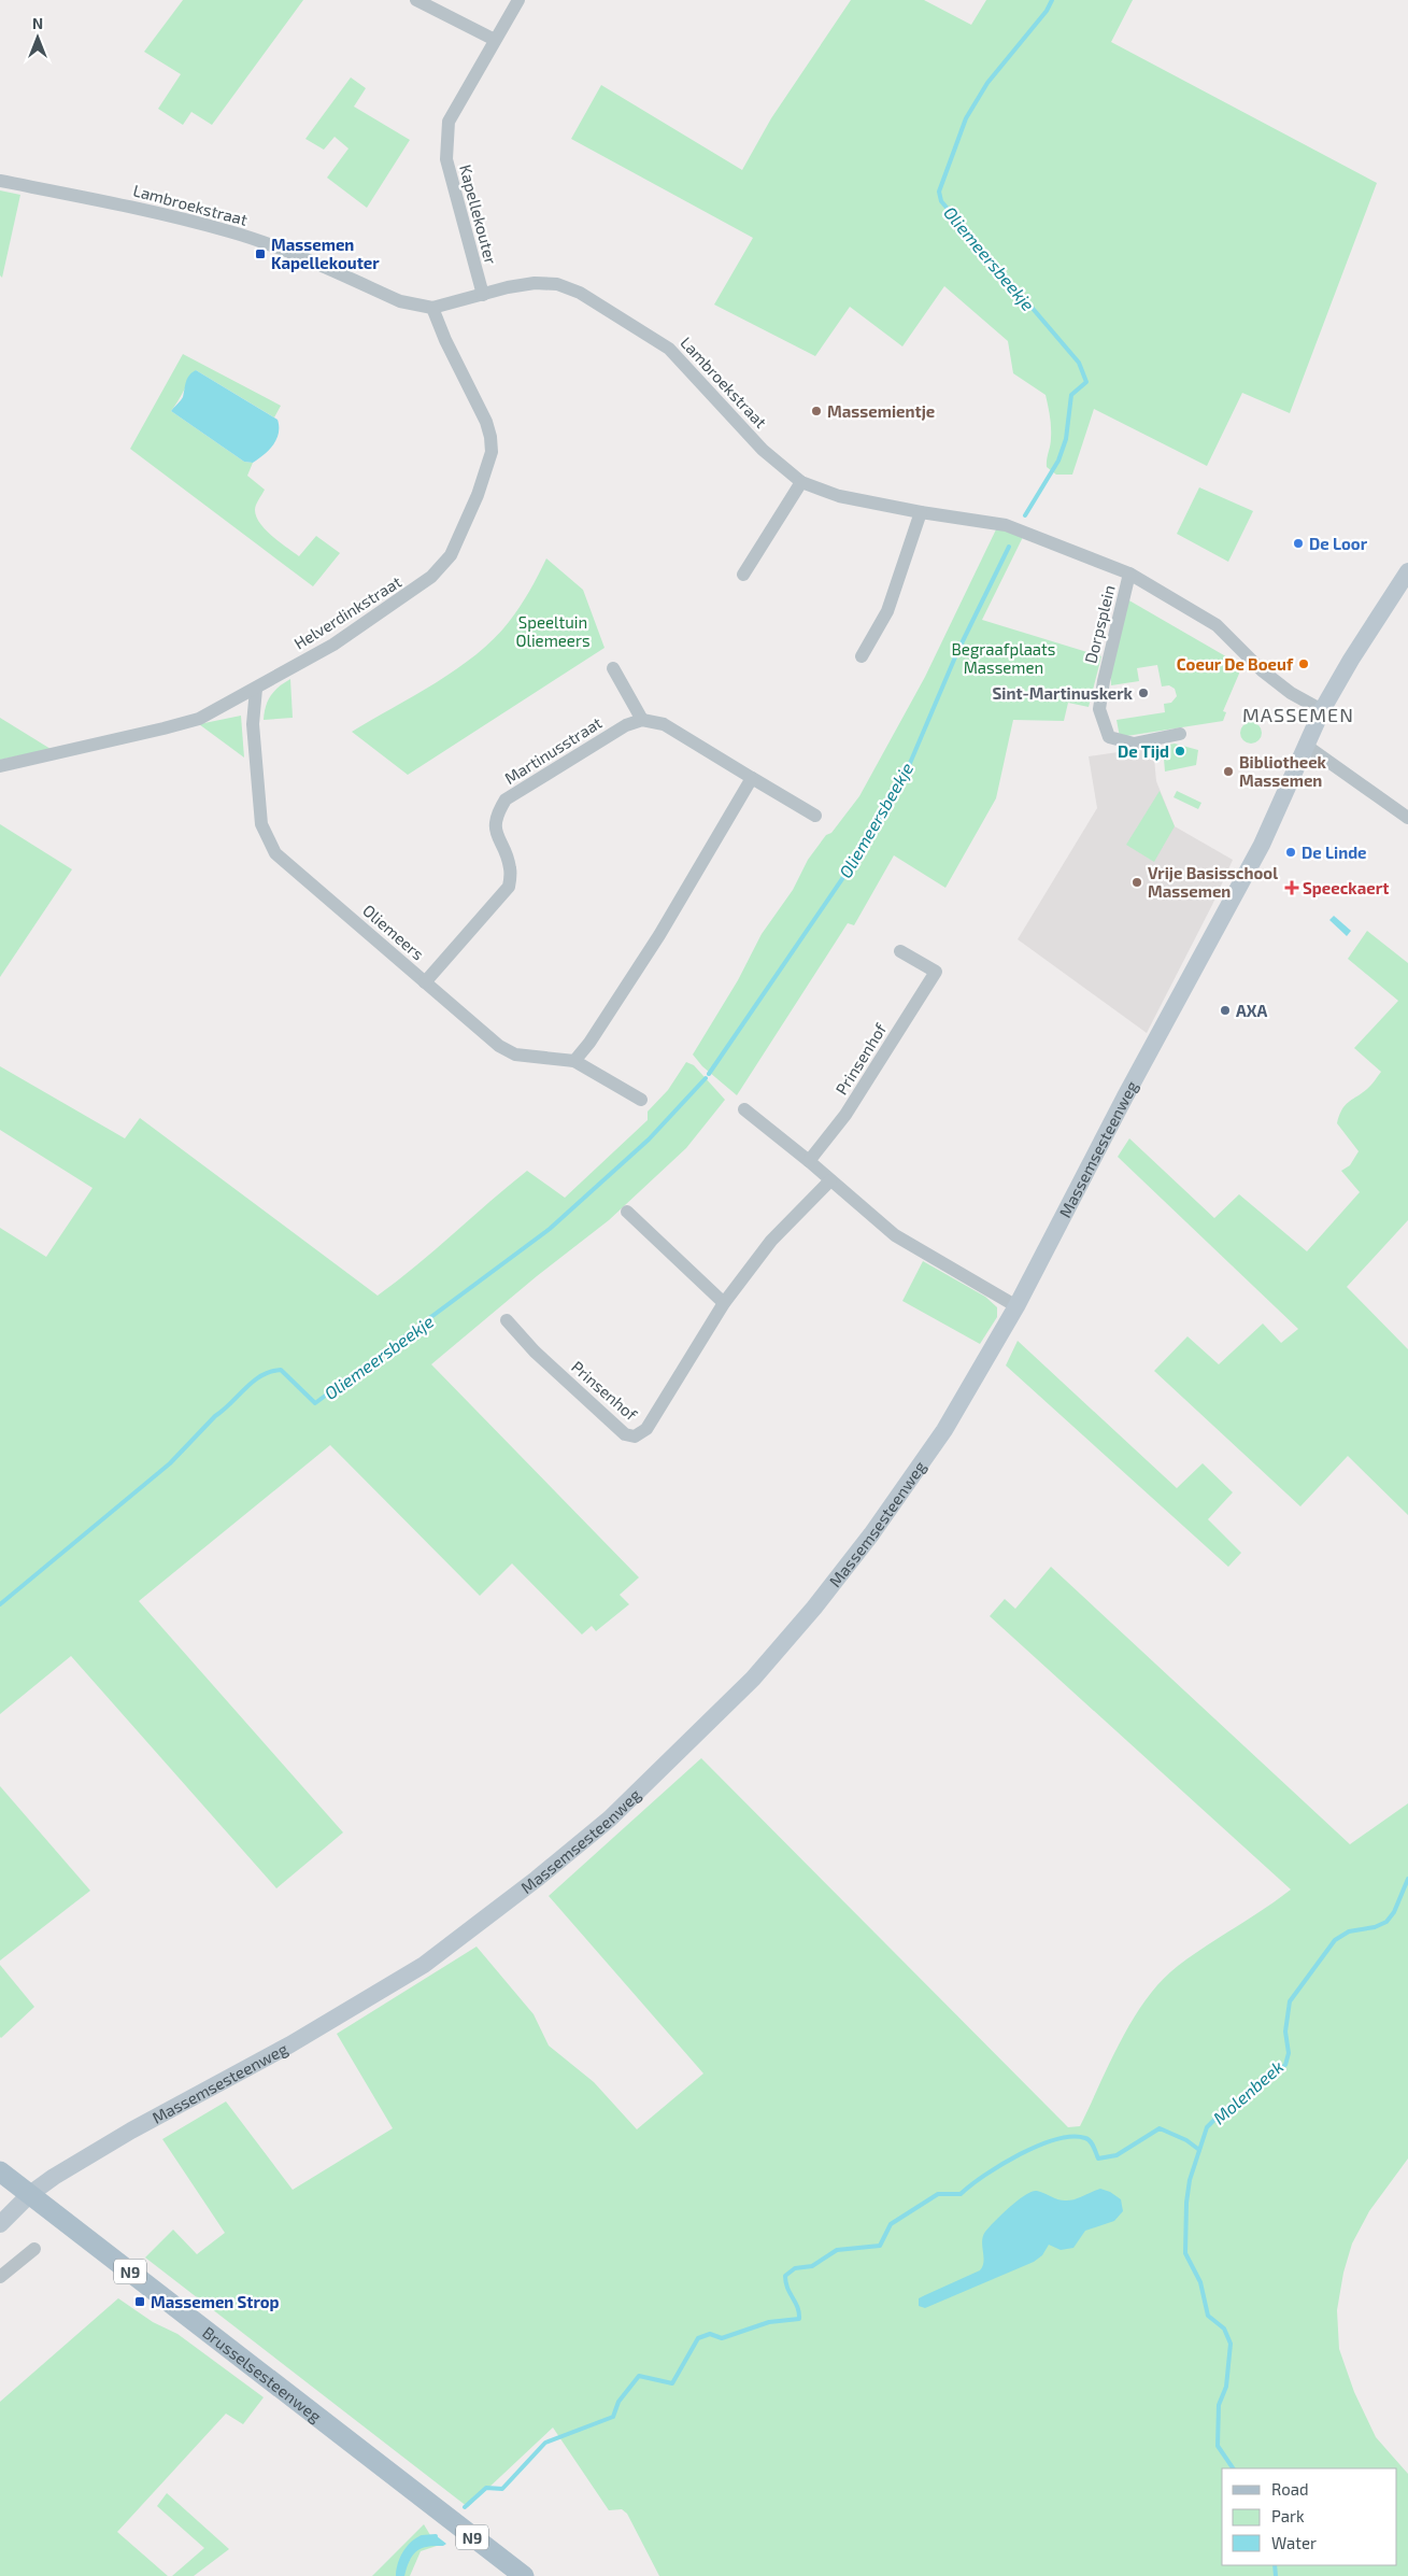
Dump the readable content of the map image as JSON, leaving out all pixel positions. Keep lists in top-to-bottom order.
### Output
{
  "streets": {
    "main road": ["Massemsesteenweg", "N9", "Brusselsesteenweg"],
    "street": [
      "Lambroekstraat",
      "Kapellekouter",
      "Helverdinkstraat",
      "Dorpsplein",
      "Martinusstraat",
      "Oliemeers",
      "Prinsenhof"
    ]
  },
  "crossings": [
    ["Lambroekstraat", "Kapellekouter"],
    ["Lambroekstraat", "Helverdinkstraat"],
    ["Lambroekstraat", "Dorpsplein"],
    ["Helverdinkstraat", "Oliemeers"],
    ["Dorpsplein", "Massemsesteenweg"],
    ["Martinusstraat", "Oliemeers"],
    ["Massemsesteenweg", "Brusselsesteenweg"]
  ],
  "districts": ["MASSEMEN"],
  "water": ["Oliemeersbeekje", "Molenbeek"],
  "parks": ["Speeltuin Oliemeers", "Begraafplaats Massemen"],
  "places": {
    "transit": ["Massemen Kapellekouter", "Massemen Strop"],
    "other": [
      "Massemientje",
      "De Loor",
      "Coeur De Boeuf",
      "Sint-Martinuskerk",
      "De Tijd",
      "Bibliotheek Massemen",
      "De Linde",
      "Vrije Basisschool Massemen",
      "AXA"
    ],
    "health": ["Speeckaert"]
  },
  "legend": ["Road", "Park", "Water"],
  "north": "top"
}
